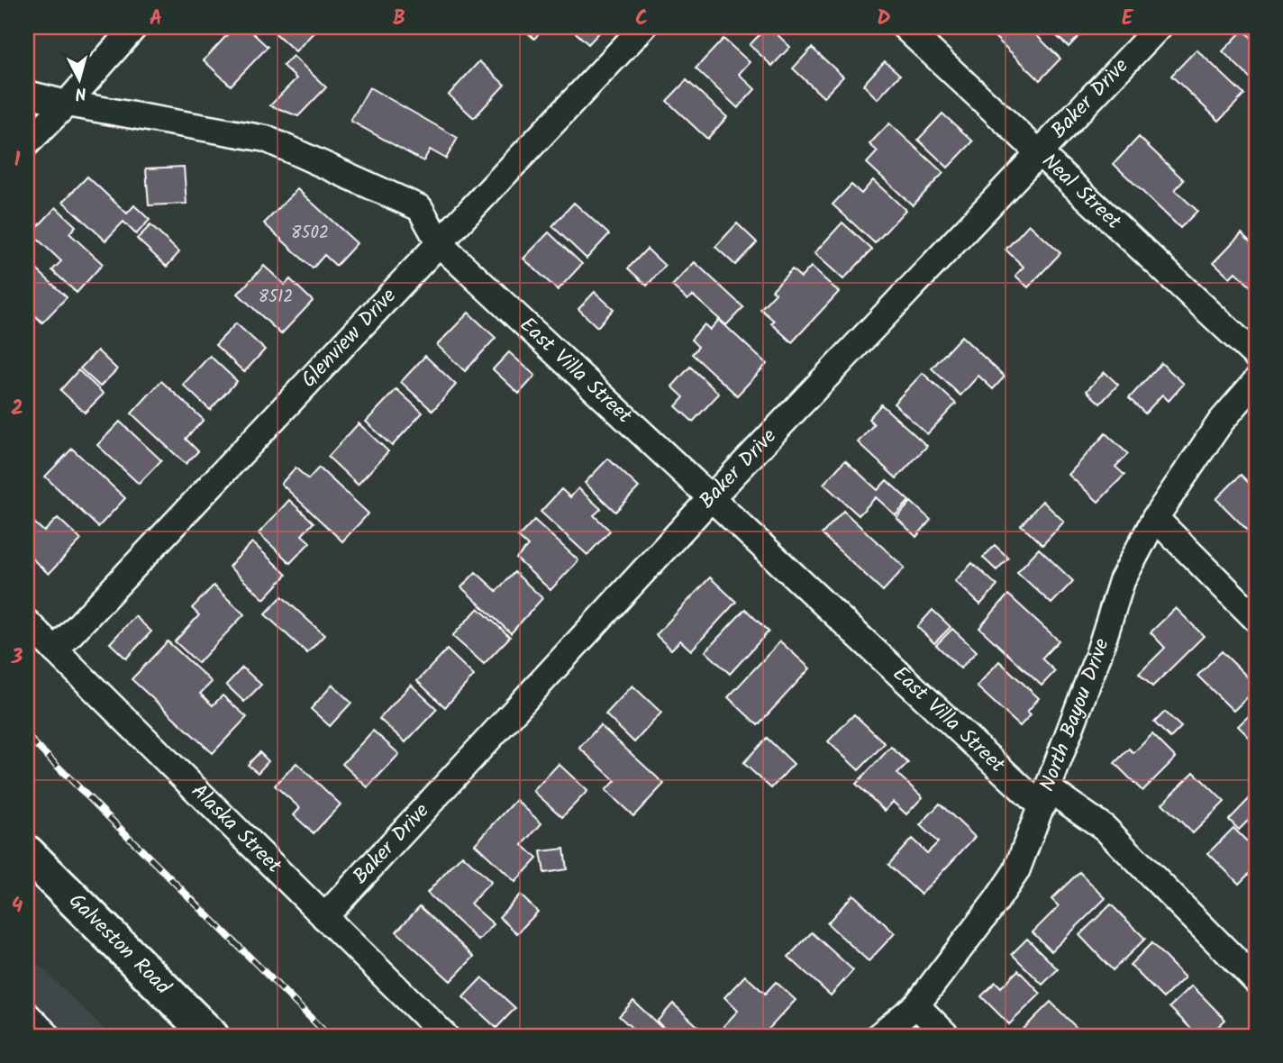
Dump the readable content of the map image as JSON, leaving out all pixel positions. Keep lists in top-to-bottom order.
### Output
{
  "streets": {
    "main road": ["Galveston Road"],
    "street": [
      "Baker Drive",
      "Neal Street",
      "Glenview Drive",
      "East Villa Street",
      "North Bayou Drive",
      "Alaska Street"
    ]
  },
  "crossings": [
    ["Baker Drive", "Neal Street"],
    ["Baker Drive", "East Villa Street"],
    ["Baker Drive", "Alaska Street"],
    ["Glenview Drive", "East Villa Street"],
    ["Glenview Drive", "Alaska Street"],
    ["East Villa Street", "North Bayou Drive"]
  ],
  "house_numbers": ["8502", "8512"],
  "north": "bottom",
  "grid": {
    "columns": [
      "A",
      "B",
      "C",
      "D",
      "E"
    ],
    "rows": [
      "1",
      "2",
      "3",
      "4"
    ]
  }
}
